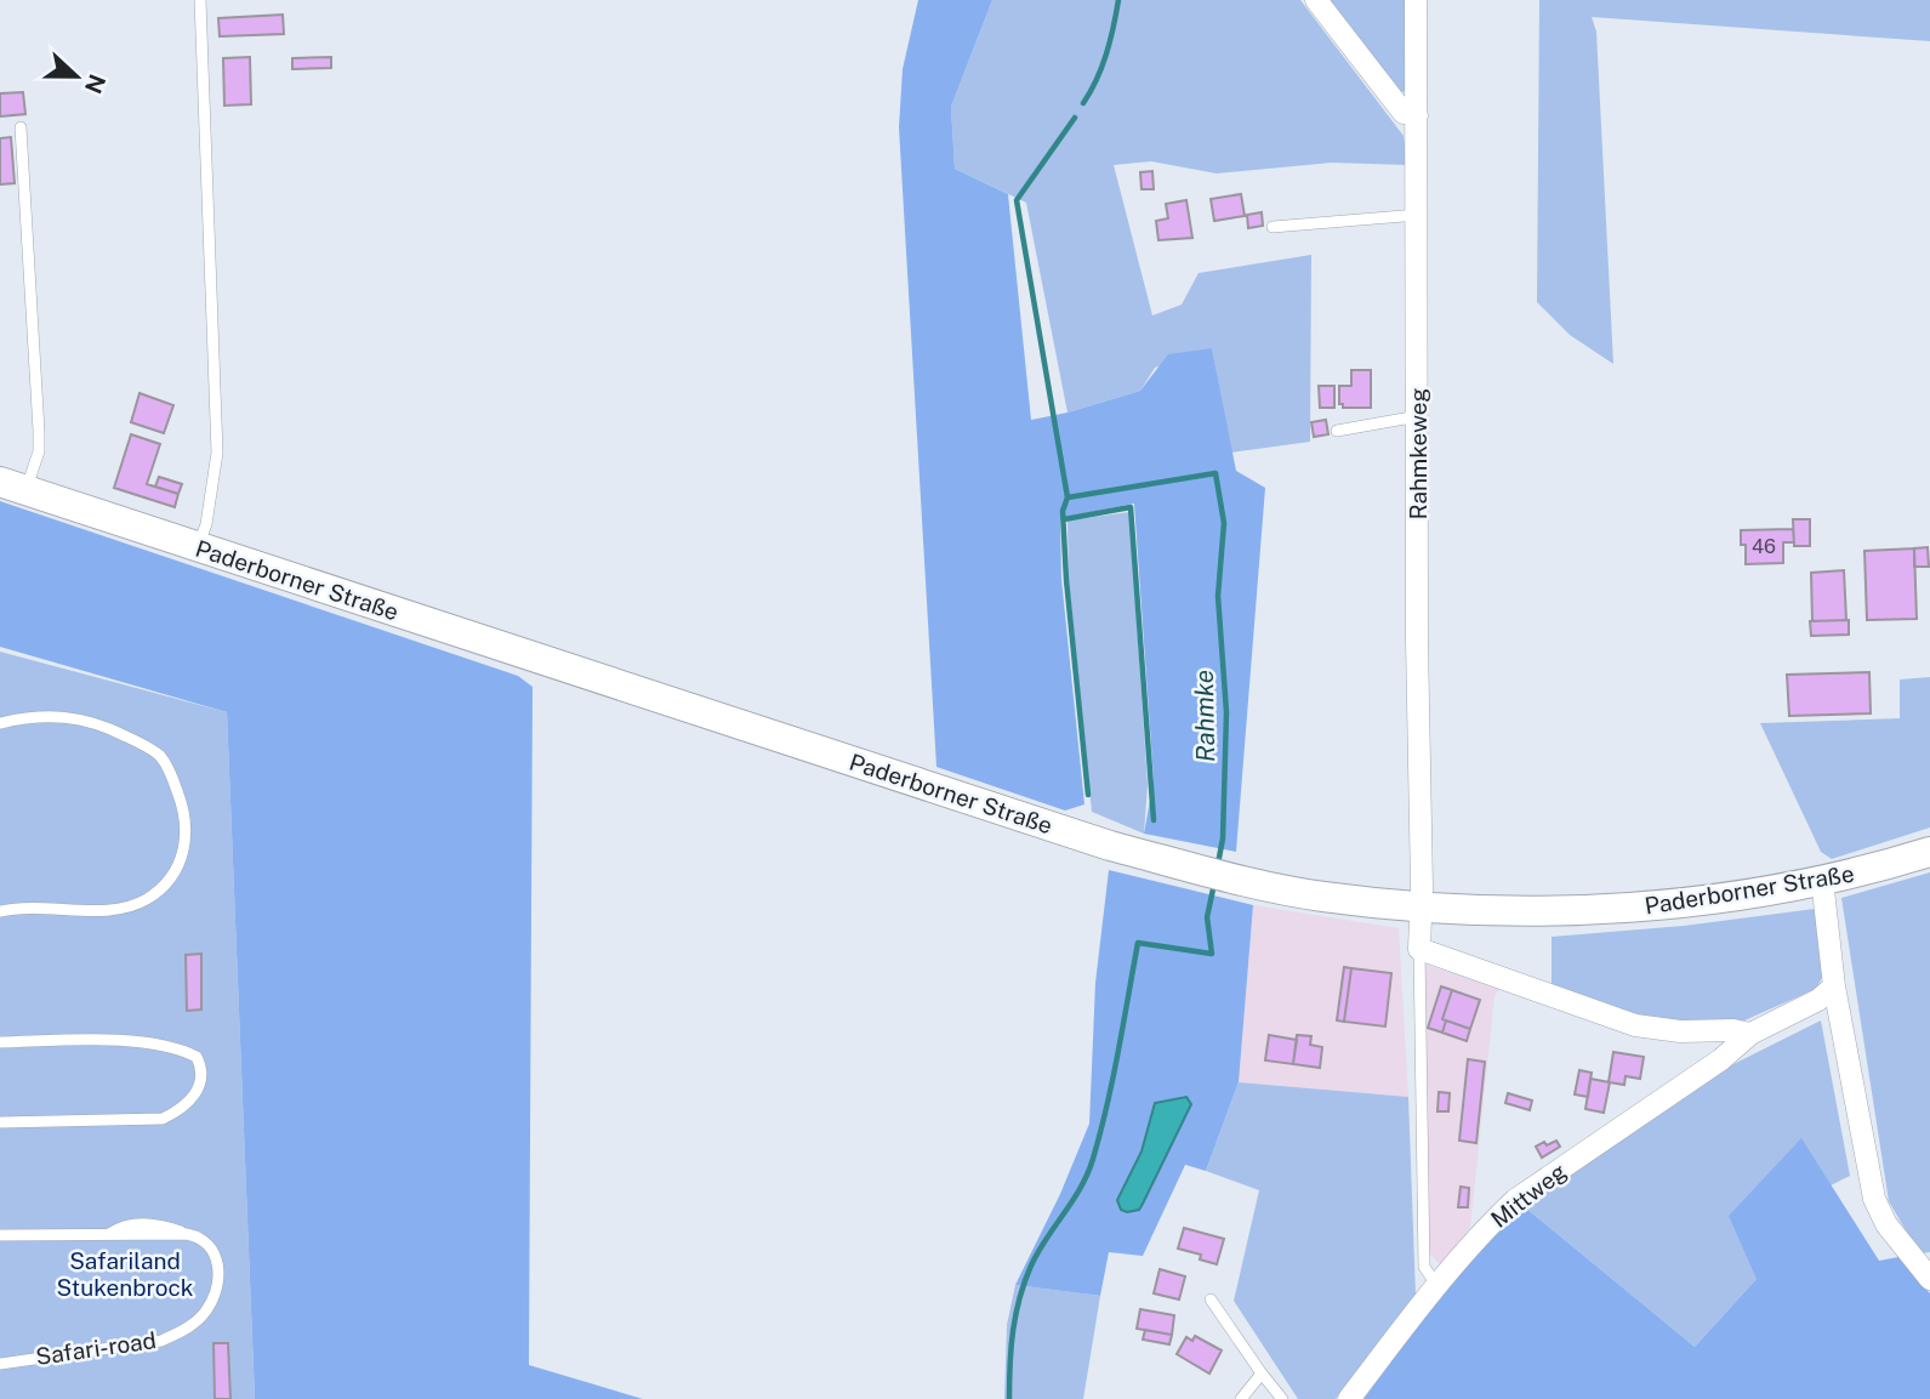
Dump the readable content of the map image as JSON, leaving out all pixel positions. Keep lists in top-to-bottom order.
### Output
{
  "streets": {
    "main road": ["Paderborner Straße"],
    "street": ["Rahmkeweg", "Mittweg"],
    "lane": ["Safari-road"]
  },
  "crossings": [
    ["Rahmkeweg", "Paderborner Straße"]
  ],
  "water": ["Rahmke"],
  "parks": ["Safariland Stukenbrock"],
  "house_numbers": ["46"],
  "north": "right"
}
